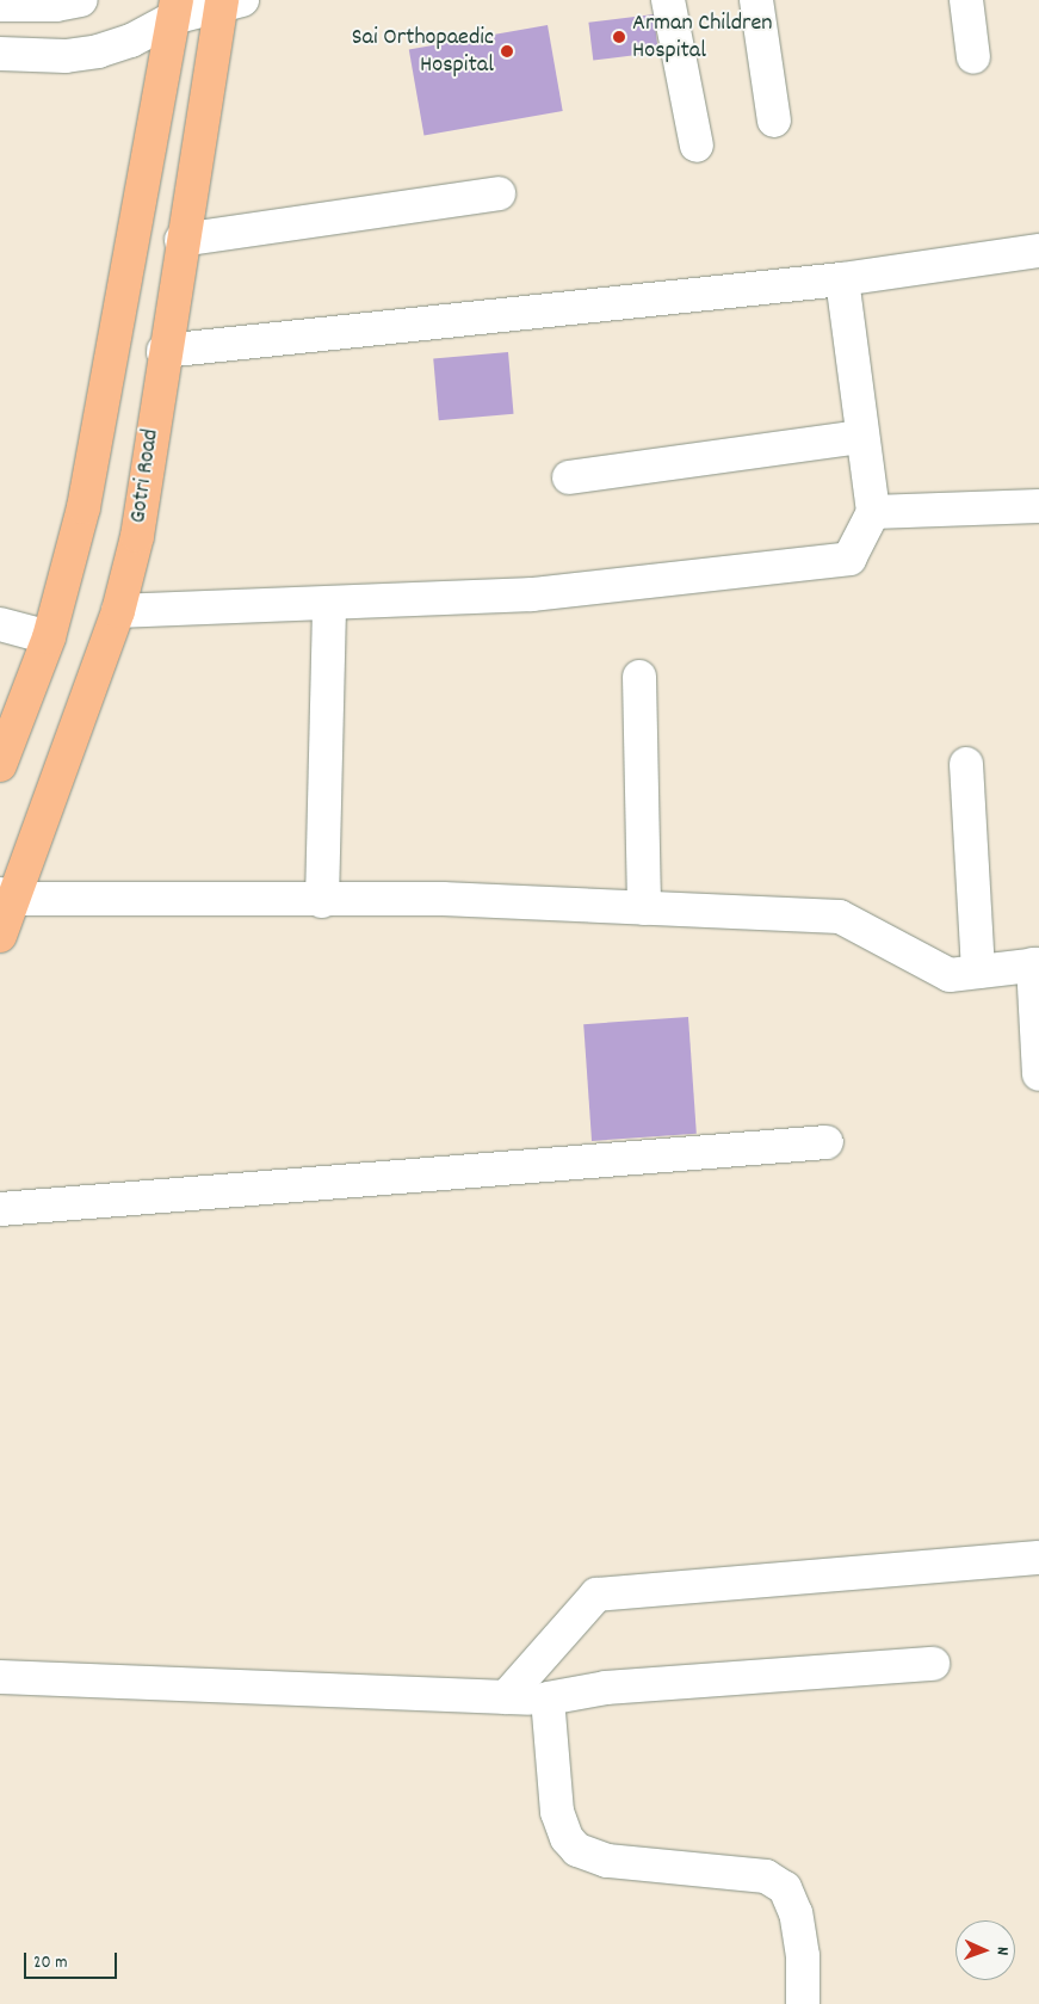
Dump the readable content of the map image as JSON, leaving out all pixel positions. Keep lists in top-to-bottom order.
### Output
{
  "streets": {
    "main road": ["Gotri Road"]
  },
  "places": ["Arman Children Hospital", "Sai Orthopaedic Hospital"],
  "scale_bar": "20 m",
  "north": "right"
}
